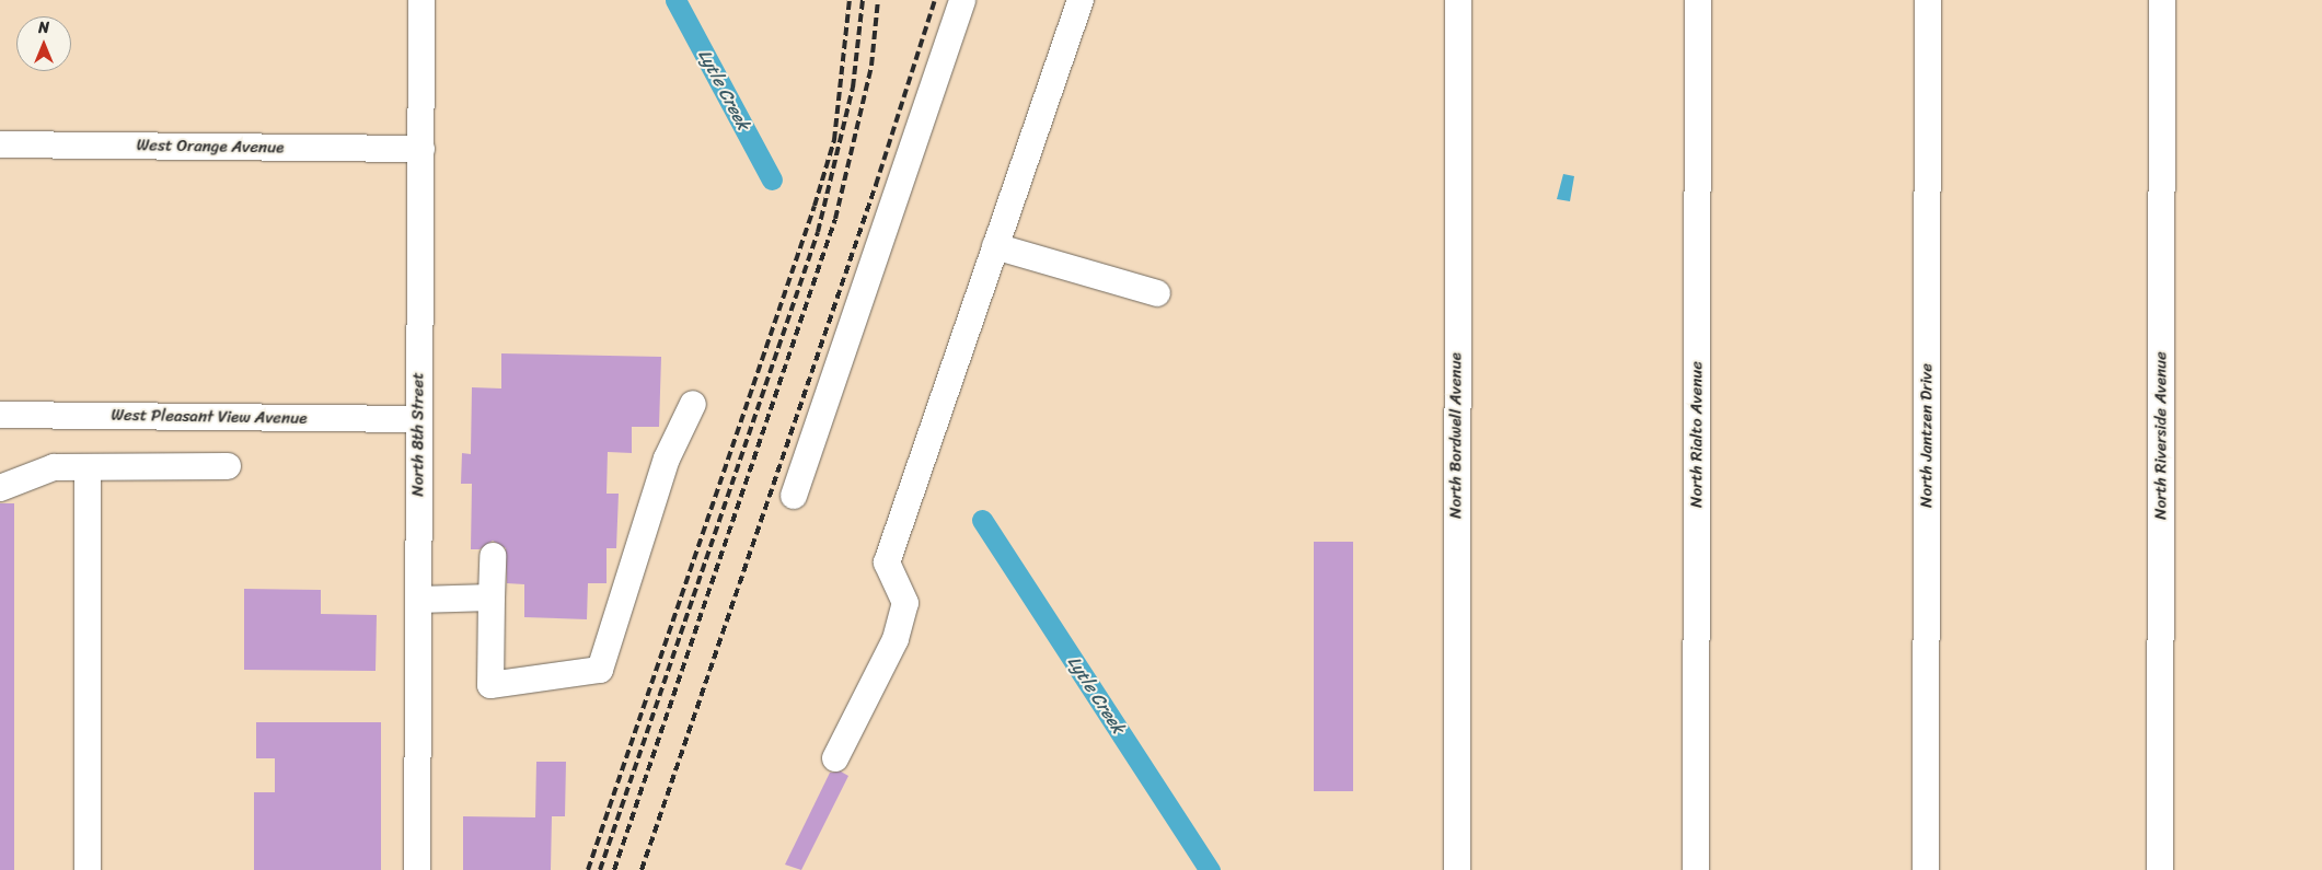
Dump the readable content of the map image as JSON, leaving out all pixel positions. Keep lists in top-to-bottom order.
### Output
{
  "streets": {
    "street": [
      "West Orange Avenue",
      "West Pleasant View Avenue",
      "North 8th Street",
      "North Rialto Avenue",
      "North Bordwell Avenue",
      "North Jantzen Drive",
      "North Riverside Avenue"
    ]
  },
  "crossings": [
    ["West Orange Avenue", "North 8th Street"],
    ["West Pleasant View Avenue", "North 8th Street"]
  ],
  "water": ["Lytle Creek"],
  "north": "top"
}
